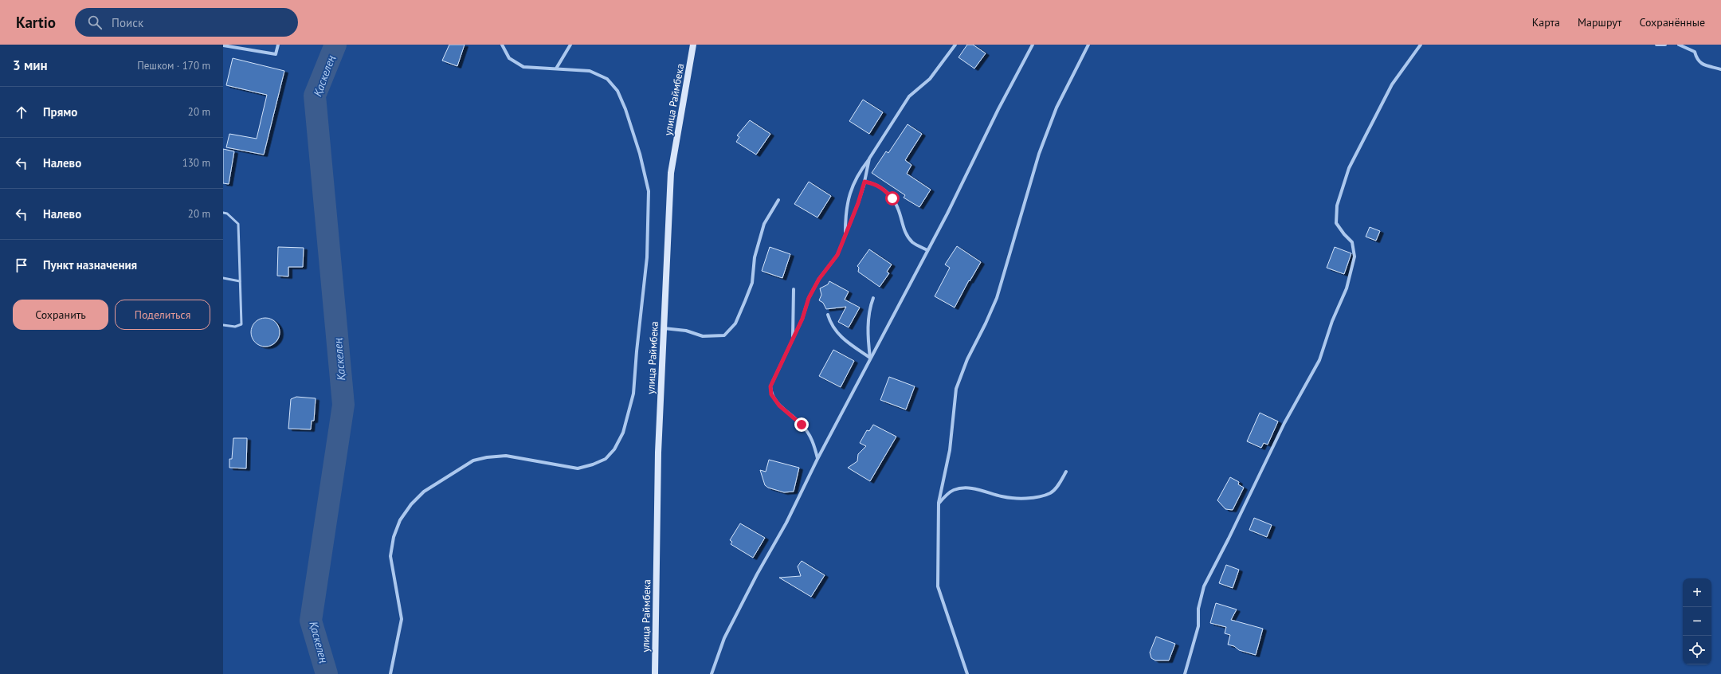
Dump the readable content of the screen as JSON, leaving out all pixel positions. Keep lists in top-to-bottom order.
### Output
{
  "streets": {
    "street": ["улица Раймбека"]
  },
  "water": ["Қаскелең"],
  "page": {
    "header": "Kartio",
    "search": "Поиск",
    "nav": ["Карта", "Маршрут", "Сохранённые"],
    "heading": ["3 мин", "Пешком · 170 m"],
    "list": [
      ["Прямо", "20 m"],
      ["Налево", "130 m"],
      ["Налево", "20 m"],
      "Пункт назначения"
    ],
    "buttons": ["Сохранить", "Поделиться"],
    "map_buttons": ["+", "−"]
  }
}
